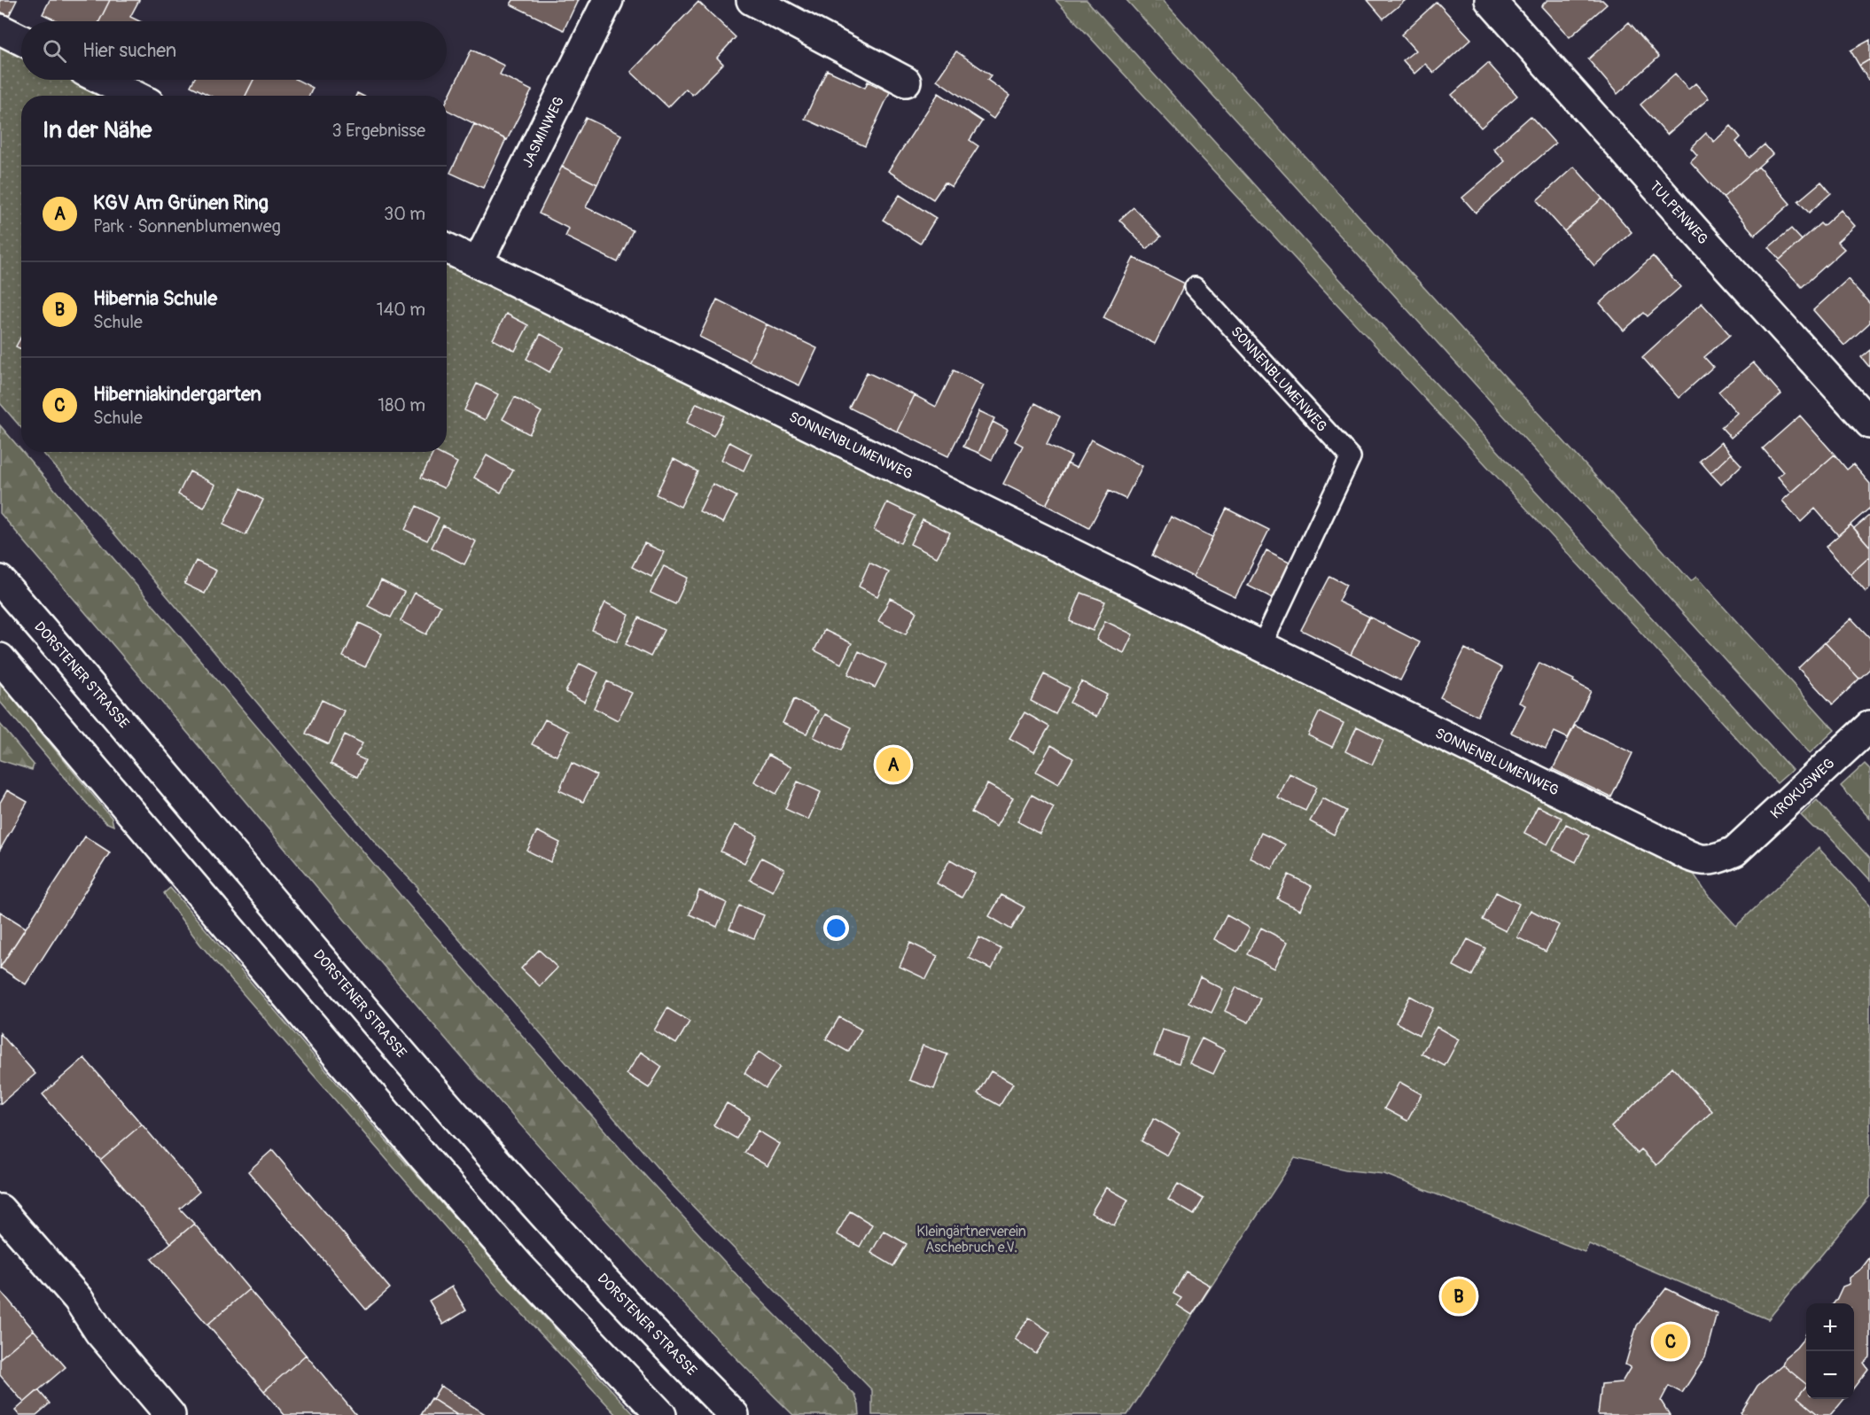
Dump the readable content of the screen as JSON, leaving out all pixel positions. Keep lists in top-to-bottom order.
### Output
{
  "streets": {
    "street": [
      "JASMINWEG",
      "TULPENWEG",
      "SONNENBLUMENWEG",
      "DORSTENER STRASSE",
      "KROKUSWEG"
    ]
  },
  "crossings": [
    ["JASMINWEG", "SONNENBLUMENWEG"],
    ["SONNENBLUMENWEG", "KROKUSWEG"]
  ],
  "parks": ["Kleingärtnerverein Aschebruch e.V."],
  "page": {
    "search": "Hier suchen",
    "heading": ["In der Nähe", "3 Ergebnisse"],
    "list": [
      {
        "mark": "A",
        "name": "KGV Am Grünen Ring",
        "note": "Park · Sonnenblumenweg",
        "value": "30 m"
      },
      {
        "mark": "B",
        "name": "Hibernia Schule",
        "note": "Schule",
        "value": "140 m"
      },
      {
        "mark": "C",
        "name": "Hiberniakindergarten",
        "note": "Schule",
        "value": "180 m"
      }
    ],
    "pins": ["A", "B", "C"],
    "map_buttons": ["+", "−"]
  }
}
